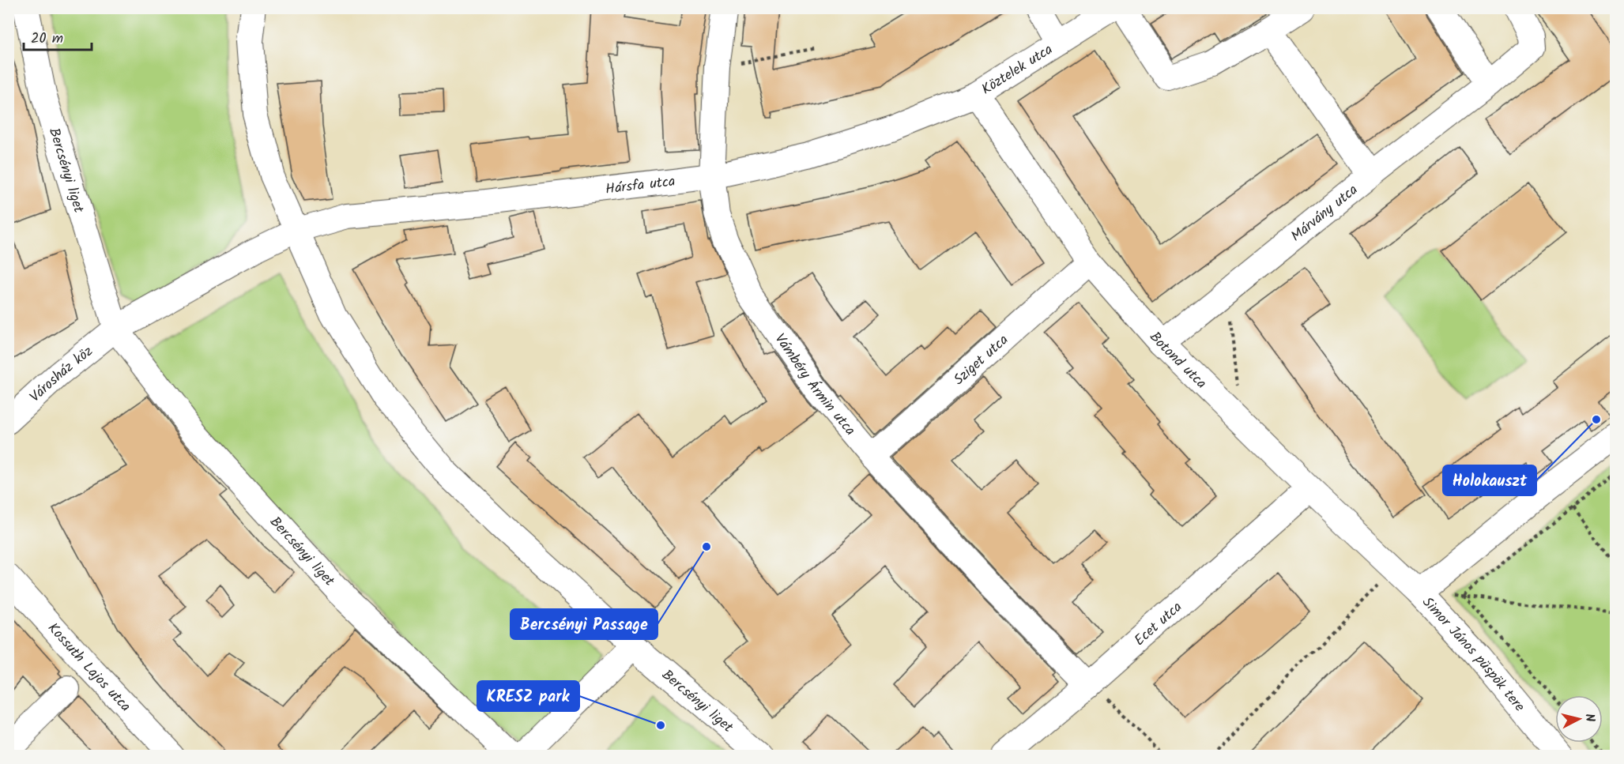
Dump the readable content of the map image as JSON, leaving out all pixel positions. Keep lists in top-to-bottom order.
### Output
{
  "streets": {
    "street": [
      "Köztelek utca",
      "Bercsényi liget",
      "Hársfa utca",
      "Márvány utca",
      "Sziget utca",
      "Botond utca",
      "Városház köz",
      "Vámbéry Ármin utca",
      "Ecet utca",
      "Simor János püspök tere",
      "Kossuth Lajos utca"
    ]
  },
  "crossings": [
    ["Köztelek utca", "Hársfa utca"],
    ["Köztelek utca", "Botond utca"],
    ["Bercsényi liget", "Hársfa utca"],
    ["Bercsényi liget", "Városház köz"],
    ["Hársfa utca", "Botond utca"],
    ["Hársfa utca", "Vámbéry Ármin utca"],
    ["Márvány utca", "Botond utca"],
    ["Sziget utca", "Botond utca"],
    ["Sziget utca", "Vámbéry Ármin utca"],
    ["Botond utca", "Ecet utca"],
    ["Botond utca", "Simor János püspök tere"],
    ["Vámbéry Ármin utca", "Ecet utca"]
  ],
  "places": ["Holokauszt", "Bercsényi Passage", "KRESZ park"],
  "scale_bar": "20 m",
  "north": "right"
}
